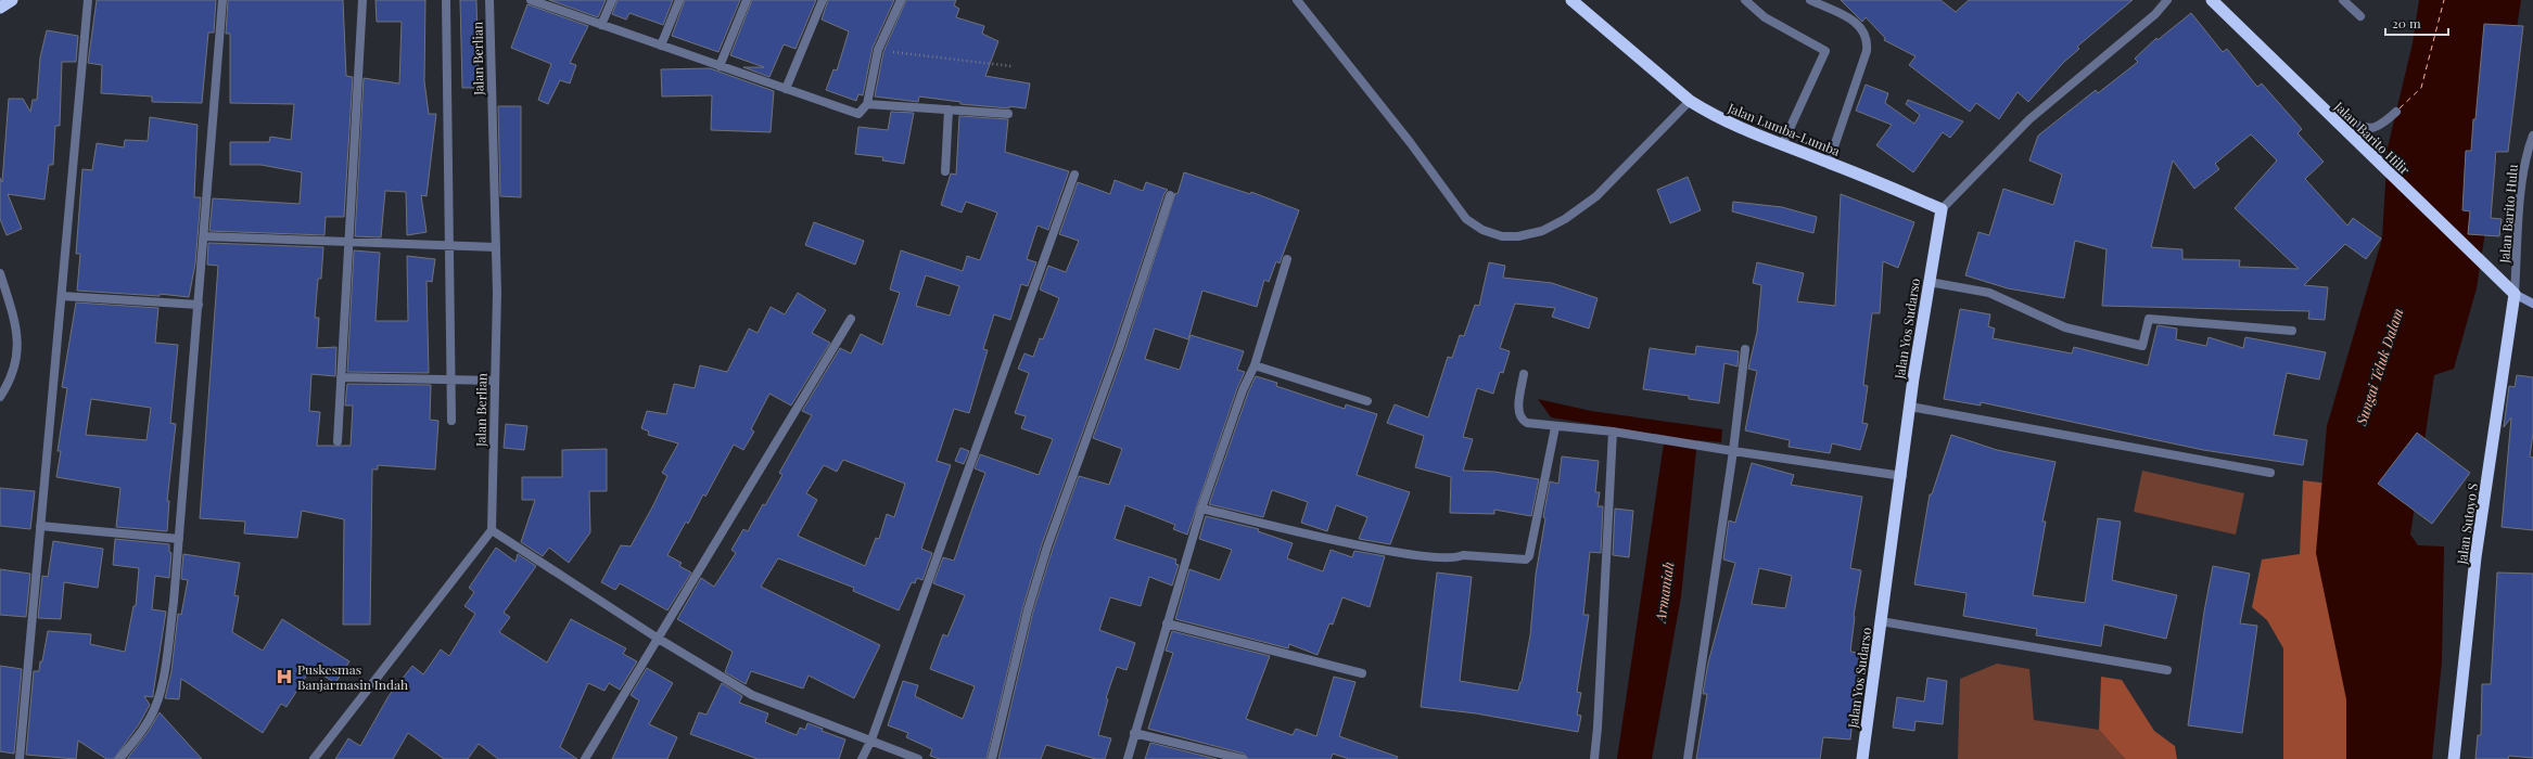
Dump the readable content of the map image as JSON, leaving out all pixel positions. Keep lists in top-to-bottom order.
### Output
{
  "streets": {
    "highway": [
      "Jalan Lumba-Lumba",
      "Jalan Barito Hilir",
      "Jalan Yos Sudarso",
      "Jalan Sutoyo S"
    ],
    "street": ["Jalan Berlian", "Jalan Barito Hulu"]
  },
  "crossings": [
    ["Jalan Lumba-Lumba", "Jalan Yos Sudarso"],
    ["Jalan Barito Hilir", "Jalan Barito Hulu"],
    ["Jalan Barito Hilir", "Jalan Sutoyo S"],
    ["Jalan Barito Hulu", "Jalan Sutoyo S"]
  ],
  "water": ["Sungai Teluk Dalam", "Armaniah"],
  "places": {
    "hospital": ["Puskesmas Banjarmasin Indah"]
  },
  "scale_bar": "20 m"
}
